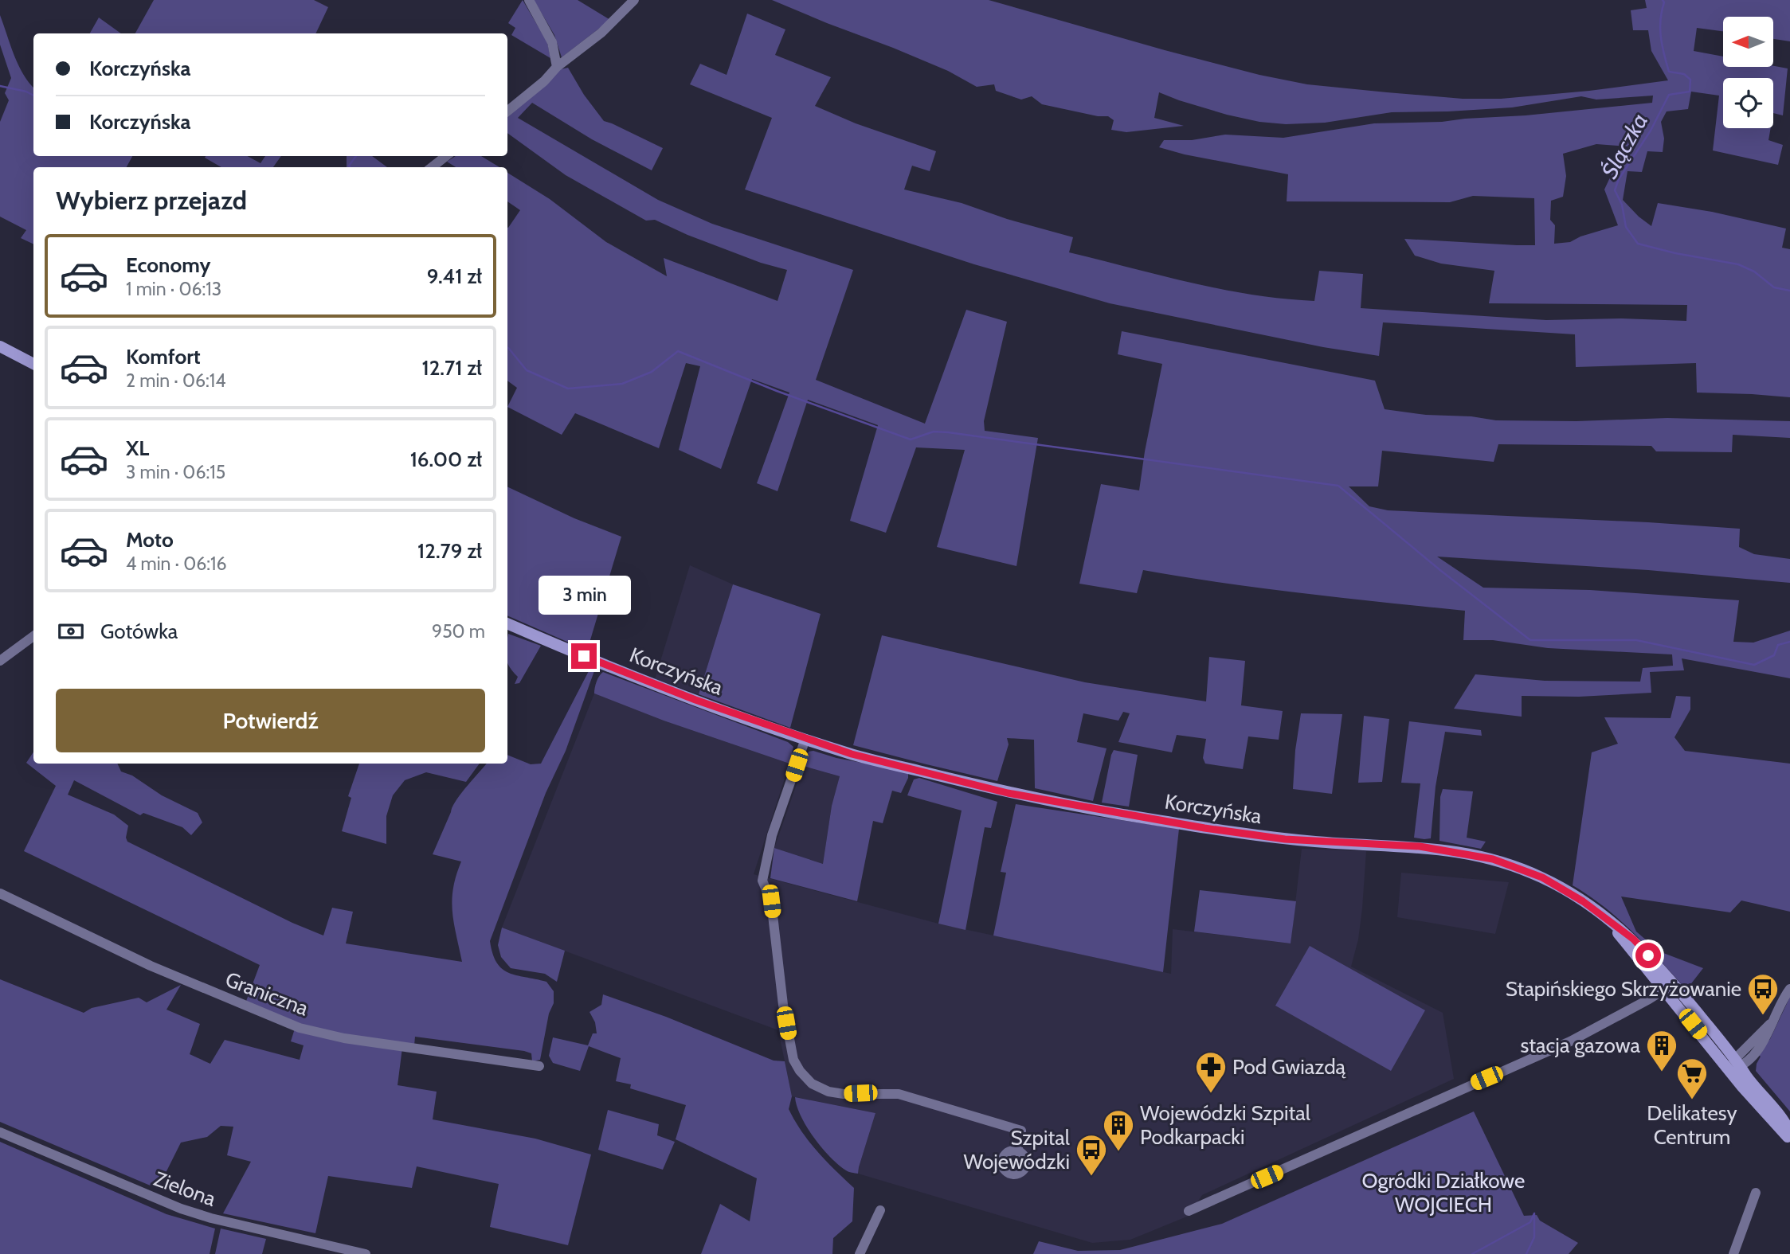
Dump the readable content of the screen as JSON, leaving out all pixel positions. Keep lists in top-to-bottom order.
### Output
{
  "streets": {
    "main road": ["Korczyńska"],
    "street": ["Graniczna", "Zielona"]
  },
  "water": ["Ślączka"],
  "parks": ["Ogródki Działkowe WOJCIECH"],
  "places": {
    "bus stop": ["Stapińskiego Skrzyżowanie", "Szpital Wojewódzki"],
    "building": ["stacja gazowa", "Wojewódzki Szpital Podkarpacki"],
    "pharmacy": ["Pod Gwiazdą"],
    "supermarket": ["Delikatesy Centrum"]
  },
  "north": "left",
  "page": {
    "banner": ["Korczyńska", "Korczyńska"],
    "heading": "Wybierz przejazd",
    "list": [
      {
        "name": "Economy",
        "note": "1 min · 06:13",
        "value": "9.41 zł"
      },
      {
        "name": "Komfort",
        "note": "2 min · 06:14",
        "value": "12.71 zł"
      },
      {
        "name": "XL",
        "note": "3 min · 06:15",
        "value": "16.00 zł"
      },
      {
        "name": "Moto",
        "note": "4 min · 06:16",
        "value": "12.79 zł"
      }
    ],
    "bubble": "3 min",
    "pay": ["Gotówka", "950 m"],
    "buttons": "Potwierdź"
  }
}
